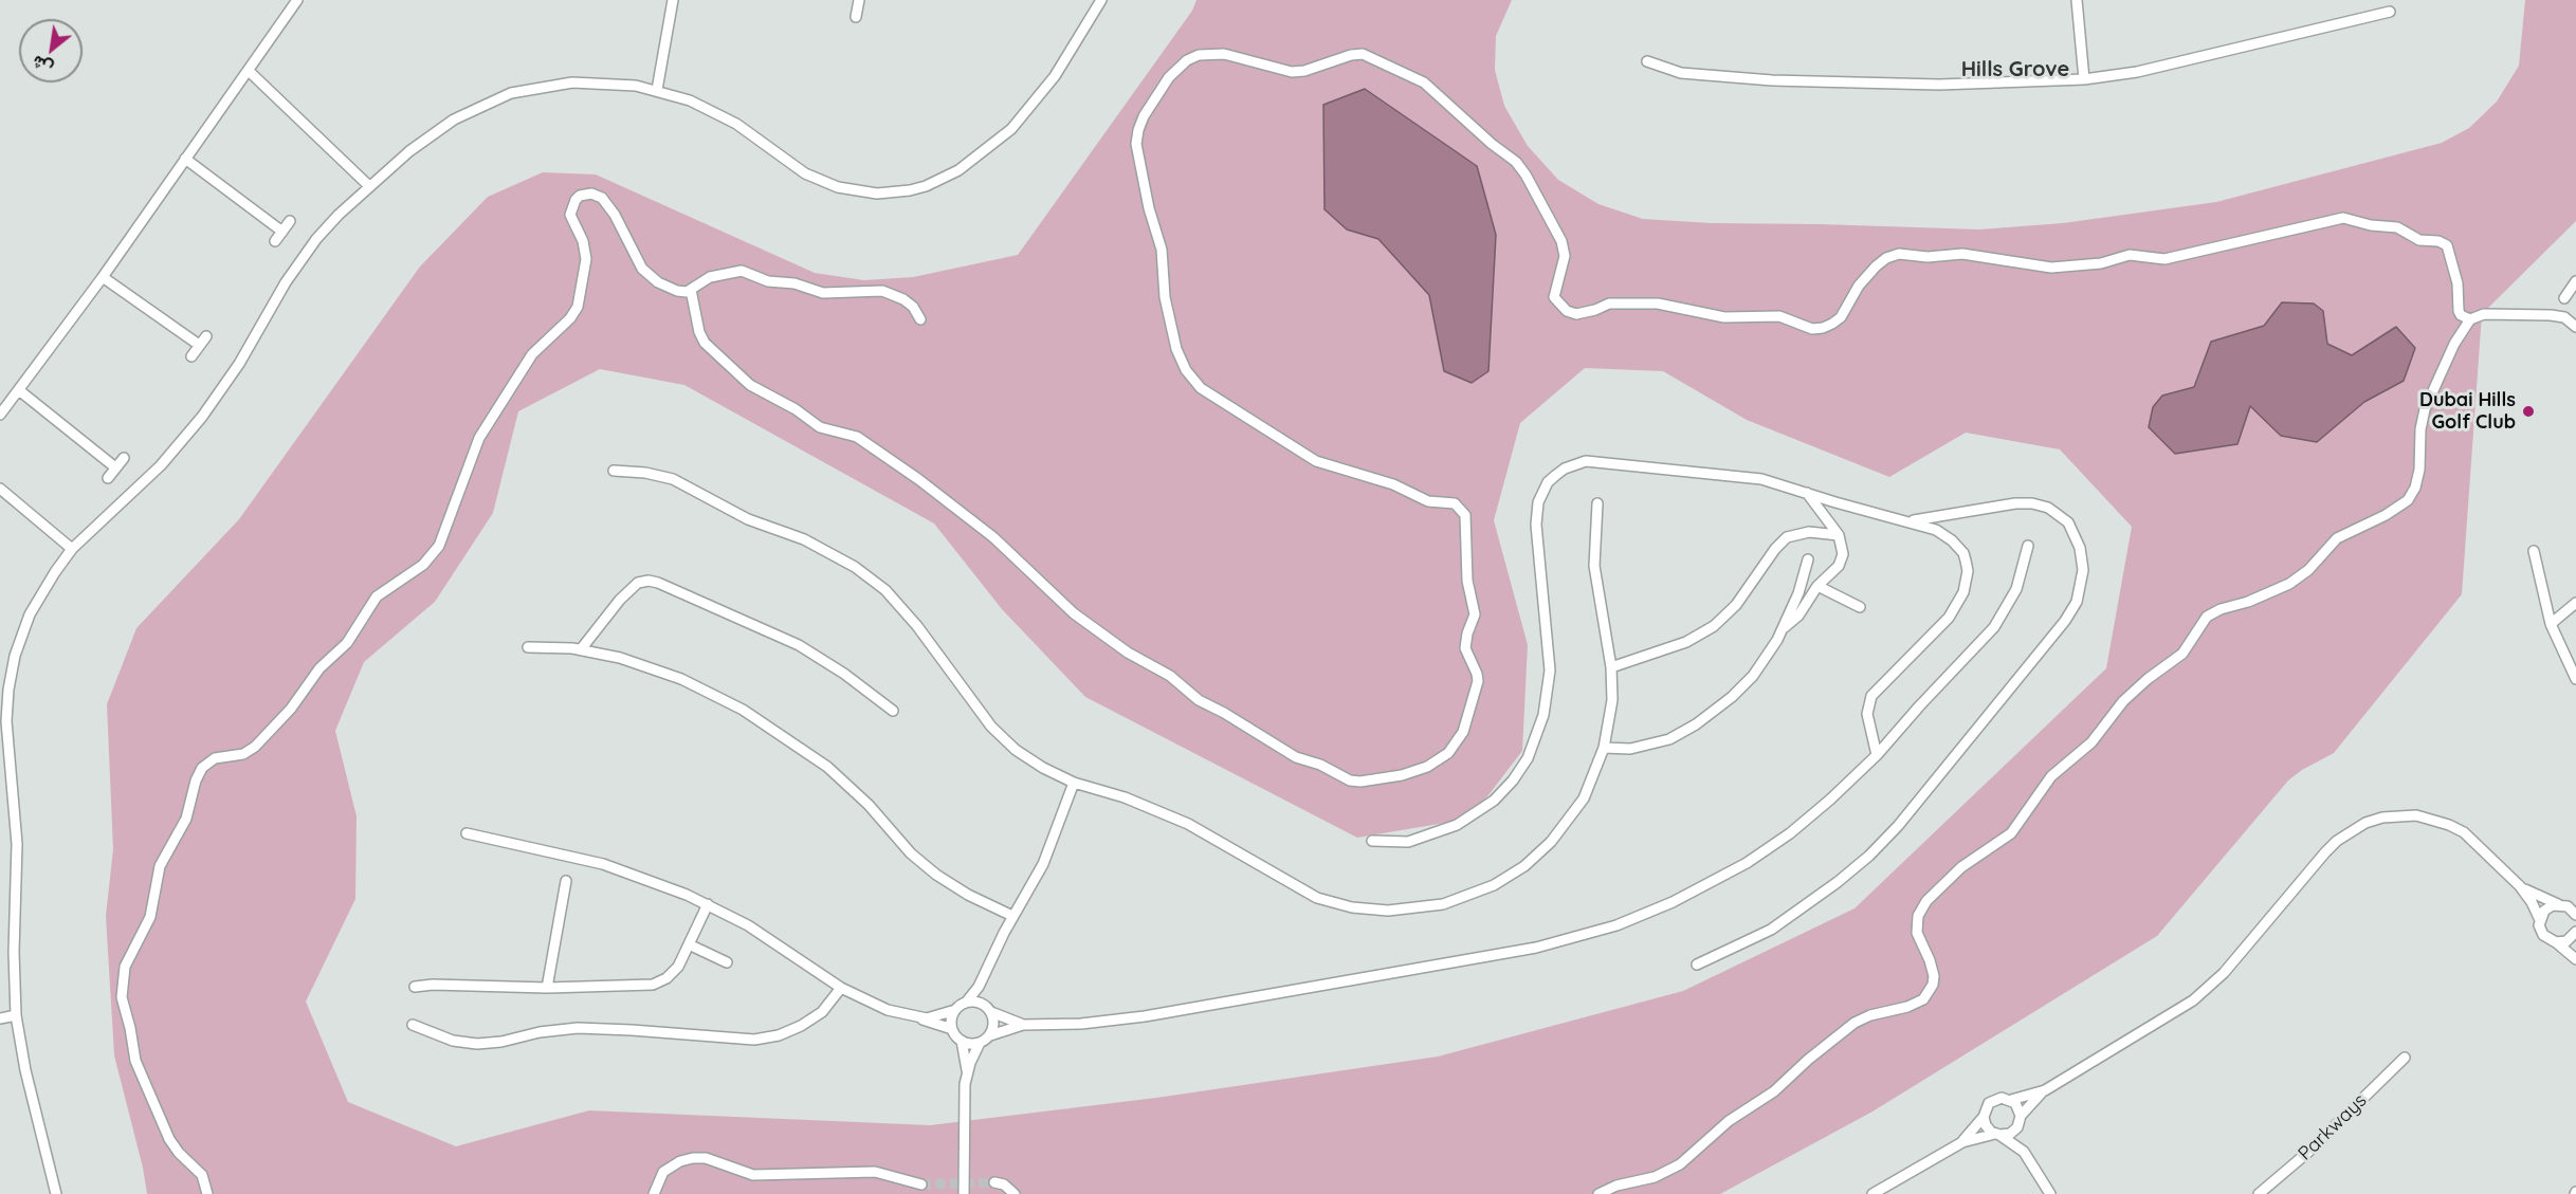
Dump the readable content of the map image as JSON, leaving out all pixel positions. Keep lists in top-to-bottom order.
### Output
{
  "streets": {
    "street": ["Parkways"]
  },
  "districts": ["Hills Grove"],
  "places": ["Dubai Hills Golf Club"],
  "north": "bottom left"
}
